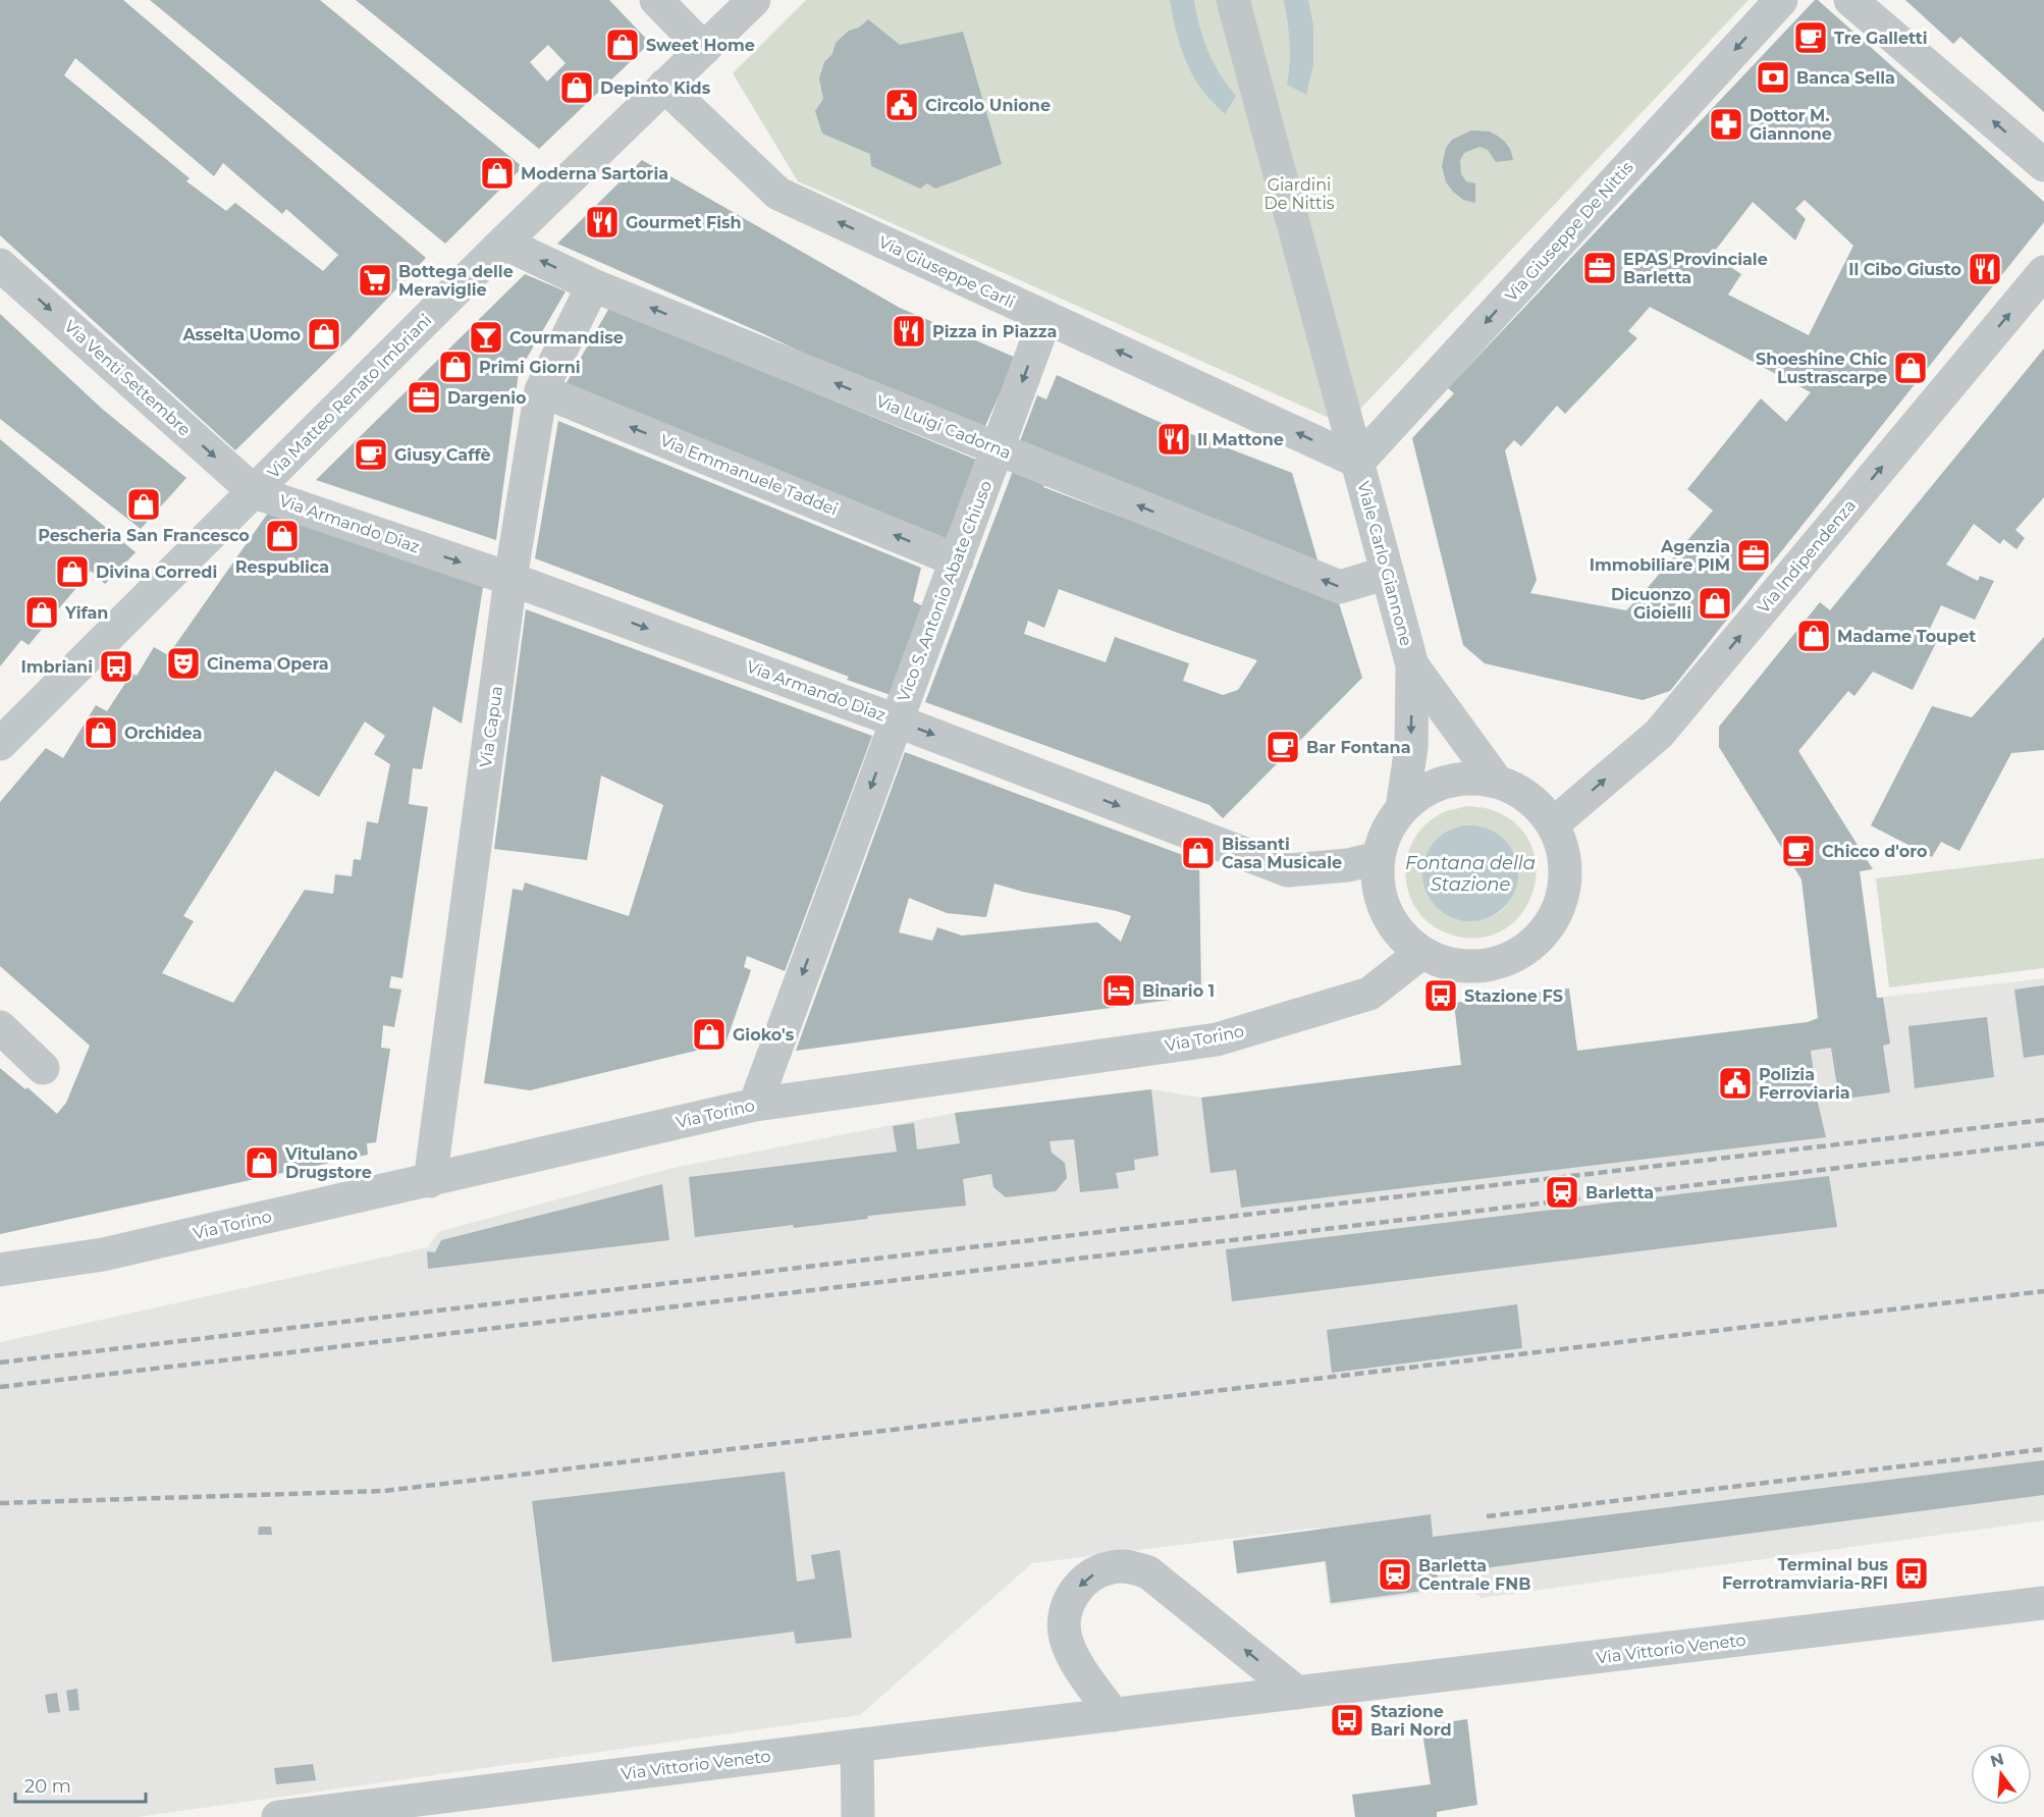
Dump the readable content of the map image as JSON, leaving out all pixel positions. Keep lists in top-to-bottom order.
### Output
{
  "streets": {
    "street": [
      "Via Giuseppe De Nittis",
      "Via Giuseppe Carli",
      "Via Venti Settembre",
      "Via Matteo Renato Imbriani",
      "Via Luigi Cadorna",
      "Via Emmanuele Taddei",
      "Via Armando Diaz",
      "Via Indipendenza",
      "Viale Carlo Giannone",
      "Vico S. Antonio Abate Chiuso",
      "Via Capua",
      "Via Torino",
      "Via Vittorio Veneto"
    ]
  },
  "crossings": [
    ["Via Giuseppe De Nittis", "Via Giuseppe Carli"],
    ["Via Giuseppe De Nittis", "Viale Carlo Giannone"],
    ["Via Giuseppe Carli", "Via Matteo Renato Imbriani"],
    ["Via Giuseppe Carli", "Viale Carlo Giannone"],
    ["Via Giuseppe Carli", "Vico S. Antonio Abate Chiuso"],
    ["Via Venti Settembre", "Via Matteo Renato Imbriani"],
    ["Via Venti Settembre", "Via Armando Diaz"],
    ["Via Matteo Renato Imbriani", "Via Luigi Cadorna"],
    ["Via Matteo Renato Imbriani", "Via Armando Diaz"],
    ["Via Luigi Cadorna", "Viale Carlo Giannone"],
    ["Via Luigi Cadorna", "Vico S. Antonio Abate Chiuso"],
    ["Via Luigi Cadorna", "Via Capua"],
    ["Via Emmanuele Taddei", "Vico S. Antonio Abate Chiuso"],
    ["Via Emmanuele Taddei", "Via Capua"],
    ["Via Armando Diaz", "Via Indipendenza"],
    ["Via Armando Diaz", "Vico S. Antonio Abate Chiuso"],
    ["Via Armando Diaz", "Via Capua"],
    ["Via Armando Diaz", "Via Torino"],
    ["Via Indipendenza", "Via Torino"],
    ["Vico S. Antonio Abate Chiuso", "Via Torino"],
    ["Via Capua", "Via Torino"]
  ],
  "one_way": [
    "Via Giuseppe De Nittis",
    "Via Giuseppe Carli",
    "Via Venti Settembre",
    "Via Luigi Cadorna",
    "Via Emmanuele Taddei",
    "Via Armando Diaz",
    "Via Indipendenza",
    "Vico S. Antonio Abate Chiuso"
  ],
  "water": ["Fontana della Stazione"],
  "parks": ["Giardini De Nittis"],
  "places": {
    "cafe": [
      "Tre Galletti",
      "Giusy Caffè",
      "Bar Fontana",
      "Chicco d'oro"
    ],
    "shop": [
      "Sweet Home",
      "Depinto Kids",
      "Moderna Sartoria",
      "Asselta Uomo",
      "Primi Giorni",
      "Shoeshine Chic Lustrascarpe",
      "Pescheria San Francesco",
      "Respublica",
      "Divina Corredi",
      "Dicuonzo Gioielli",
      "Yifan",
      "Madame Toupet",
      "Orchidea",
      "Bissanti Casa Musicale",
      "Gioko's",
      "Vitulano Drugstore"
    ],
    "bank": ["Banca Sella"],
    "public building": ["Circolo Unione", "Polizia Ferroviaria"],
    "pharmacy": ["Dottor M. Giannone"],
    "restaurant": [
      "Gourmet Fish",
      "Il Cibo Giusto",
      "Pizza in Piazza",
      "Il Mattone"
    ],
    "office": ["EPAS Provinciale Barletta", "Dargenio", "Agenzia Immobiliare PIM"],
    "supermarket": ["Bottega delle Meraviglie"],
    "bar": ["Courmandise"],
    "theatre": ["Cinema Opera"],
    "bus stop": [
      "Imbriani",
      "Stazione FS",
      "Terminal bus Ferrotramviaria-RFI",
      "Stazione Bari Nord"
    ],
    "hotel": ["Binario 1"],
    "station": ["Barletta", "Barletta Centrale FNB"]
  },
  "scale_bar": "20 m",
  "north": "top"
}
